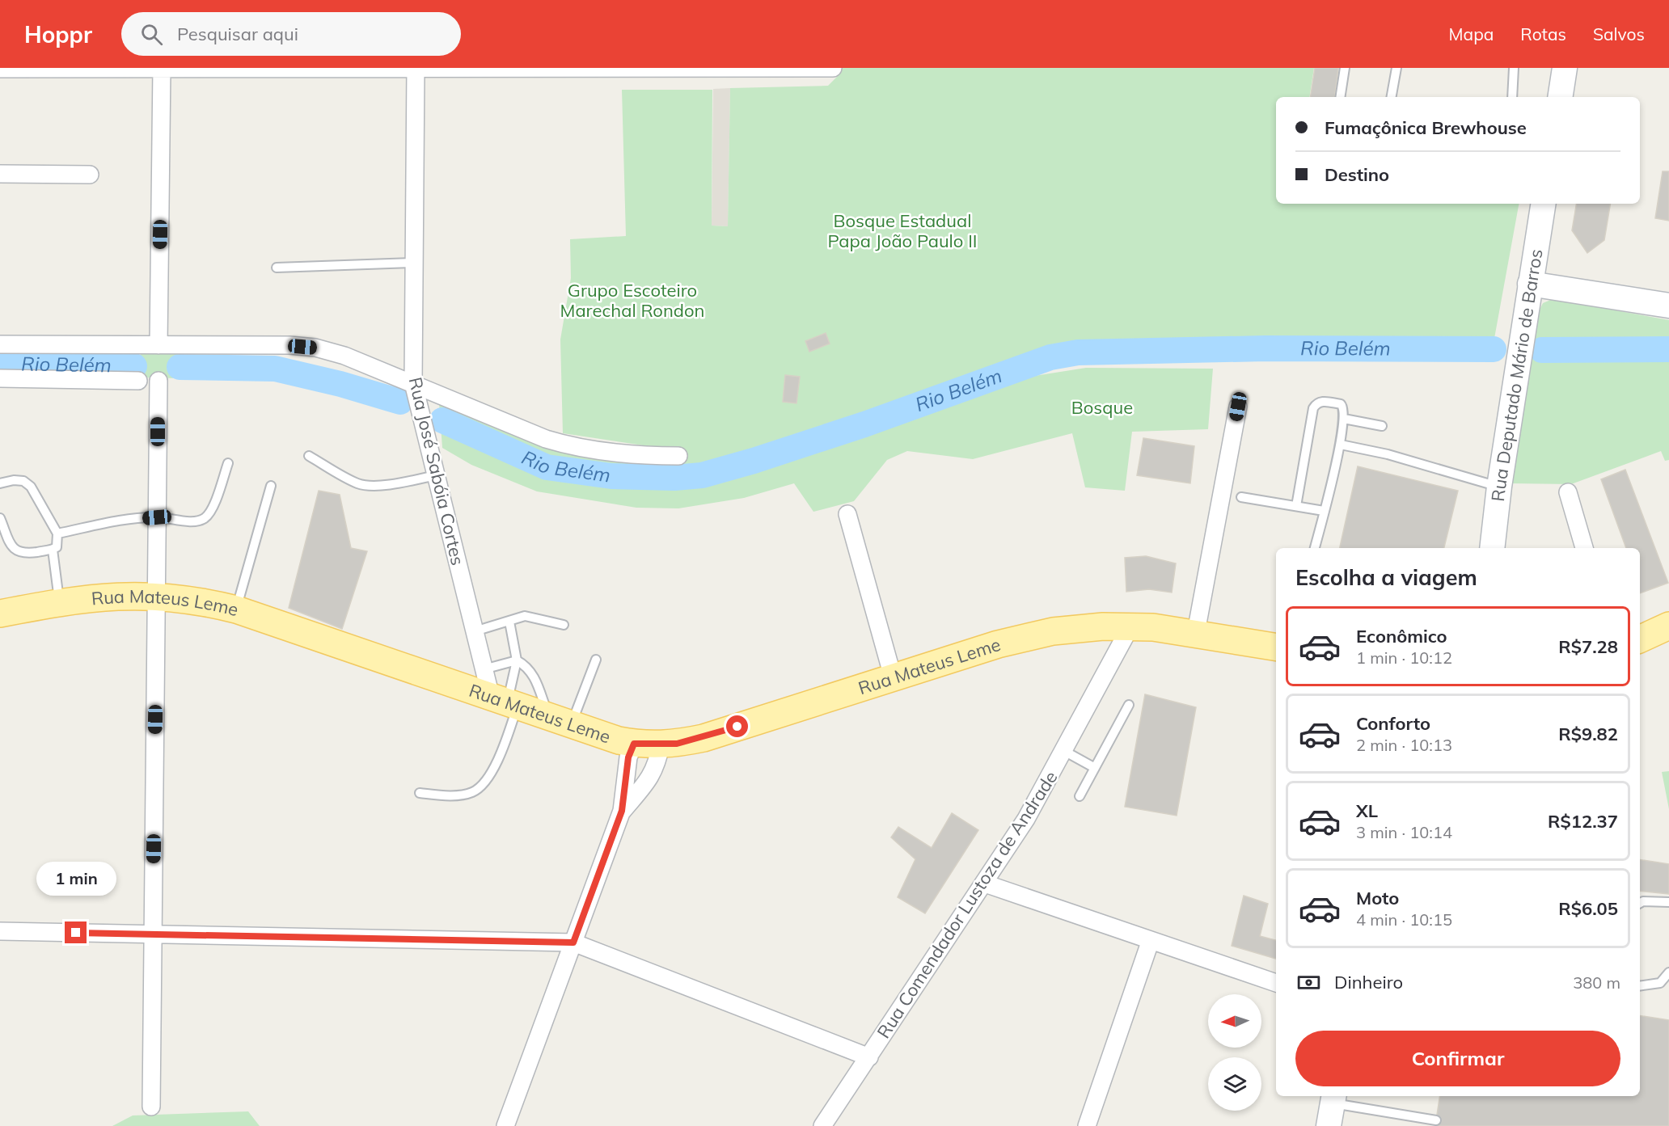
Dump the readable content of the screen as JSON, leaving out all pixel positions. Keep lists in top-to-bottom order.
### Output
{
  "streets": {
    "main road": ["Rua Deputado Mário de Barros", "Rua Mateus Leme"],
    "street": ["Rua José Sabóia Cortes", "Rua Comendador Lustoza de Andrade"]
  },
  "crossings": [
    ["Rua José Sabóia Cortes", "Rua Mateus Leme"],
    ["Rua Mateus Leme", "Rua Comendador Lustoza de Andrade"]
  ],
  "water": ["Rio Belém"],
  "parks": ["Bosque Estadual Papa João Paulo II", "Grupo Escoteiro Marechal Rondon", "Bosque"],
  "north": "left",
  "page": {
    "header": "Hoppr",
    "search": "Pesquisar aqui",
    "nav": ["Mapa", "Rotas", "Salvos"],
    "banner": ["Fumaçônica Brewhouse", "Destino"],
    "heading": "Escolha a viagem",
    "list": [
      {
        "name": "Econômico",
        "note": "1 min · 10:12",
        "value": "R$7.28"
      },
      {
        "name": "Conforto",
        "note": "2 min · 10:13",
        "value": "R$9.82"
      },
      {
        "name": "XL",
        "note": "3 min · 10:14",
        "value": "R$12.37"
      },
      {
        "name": "Moto",
        "note": "4 min · 10:15",
        "value": "R$6.05"
      }
    ],
    "bubble": "1 min",
    "pay": ["Dinheiro", "380 m"],
    "buttons": "Confirmar"
  }
}
